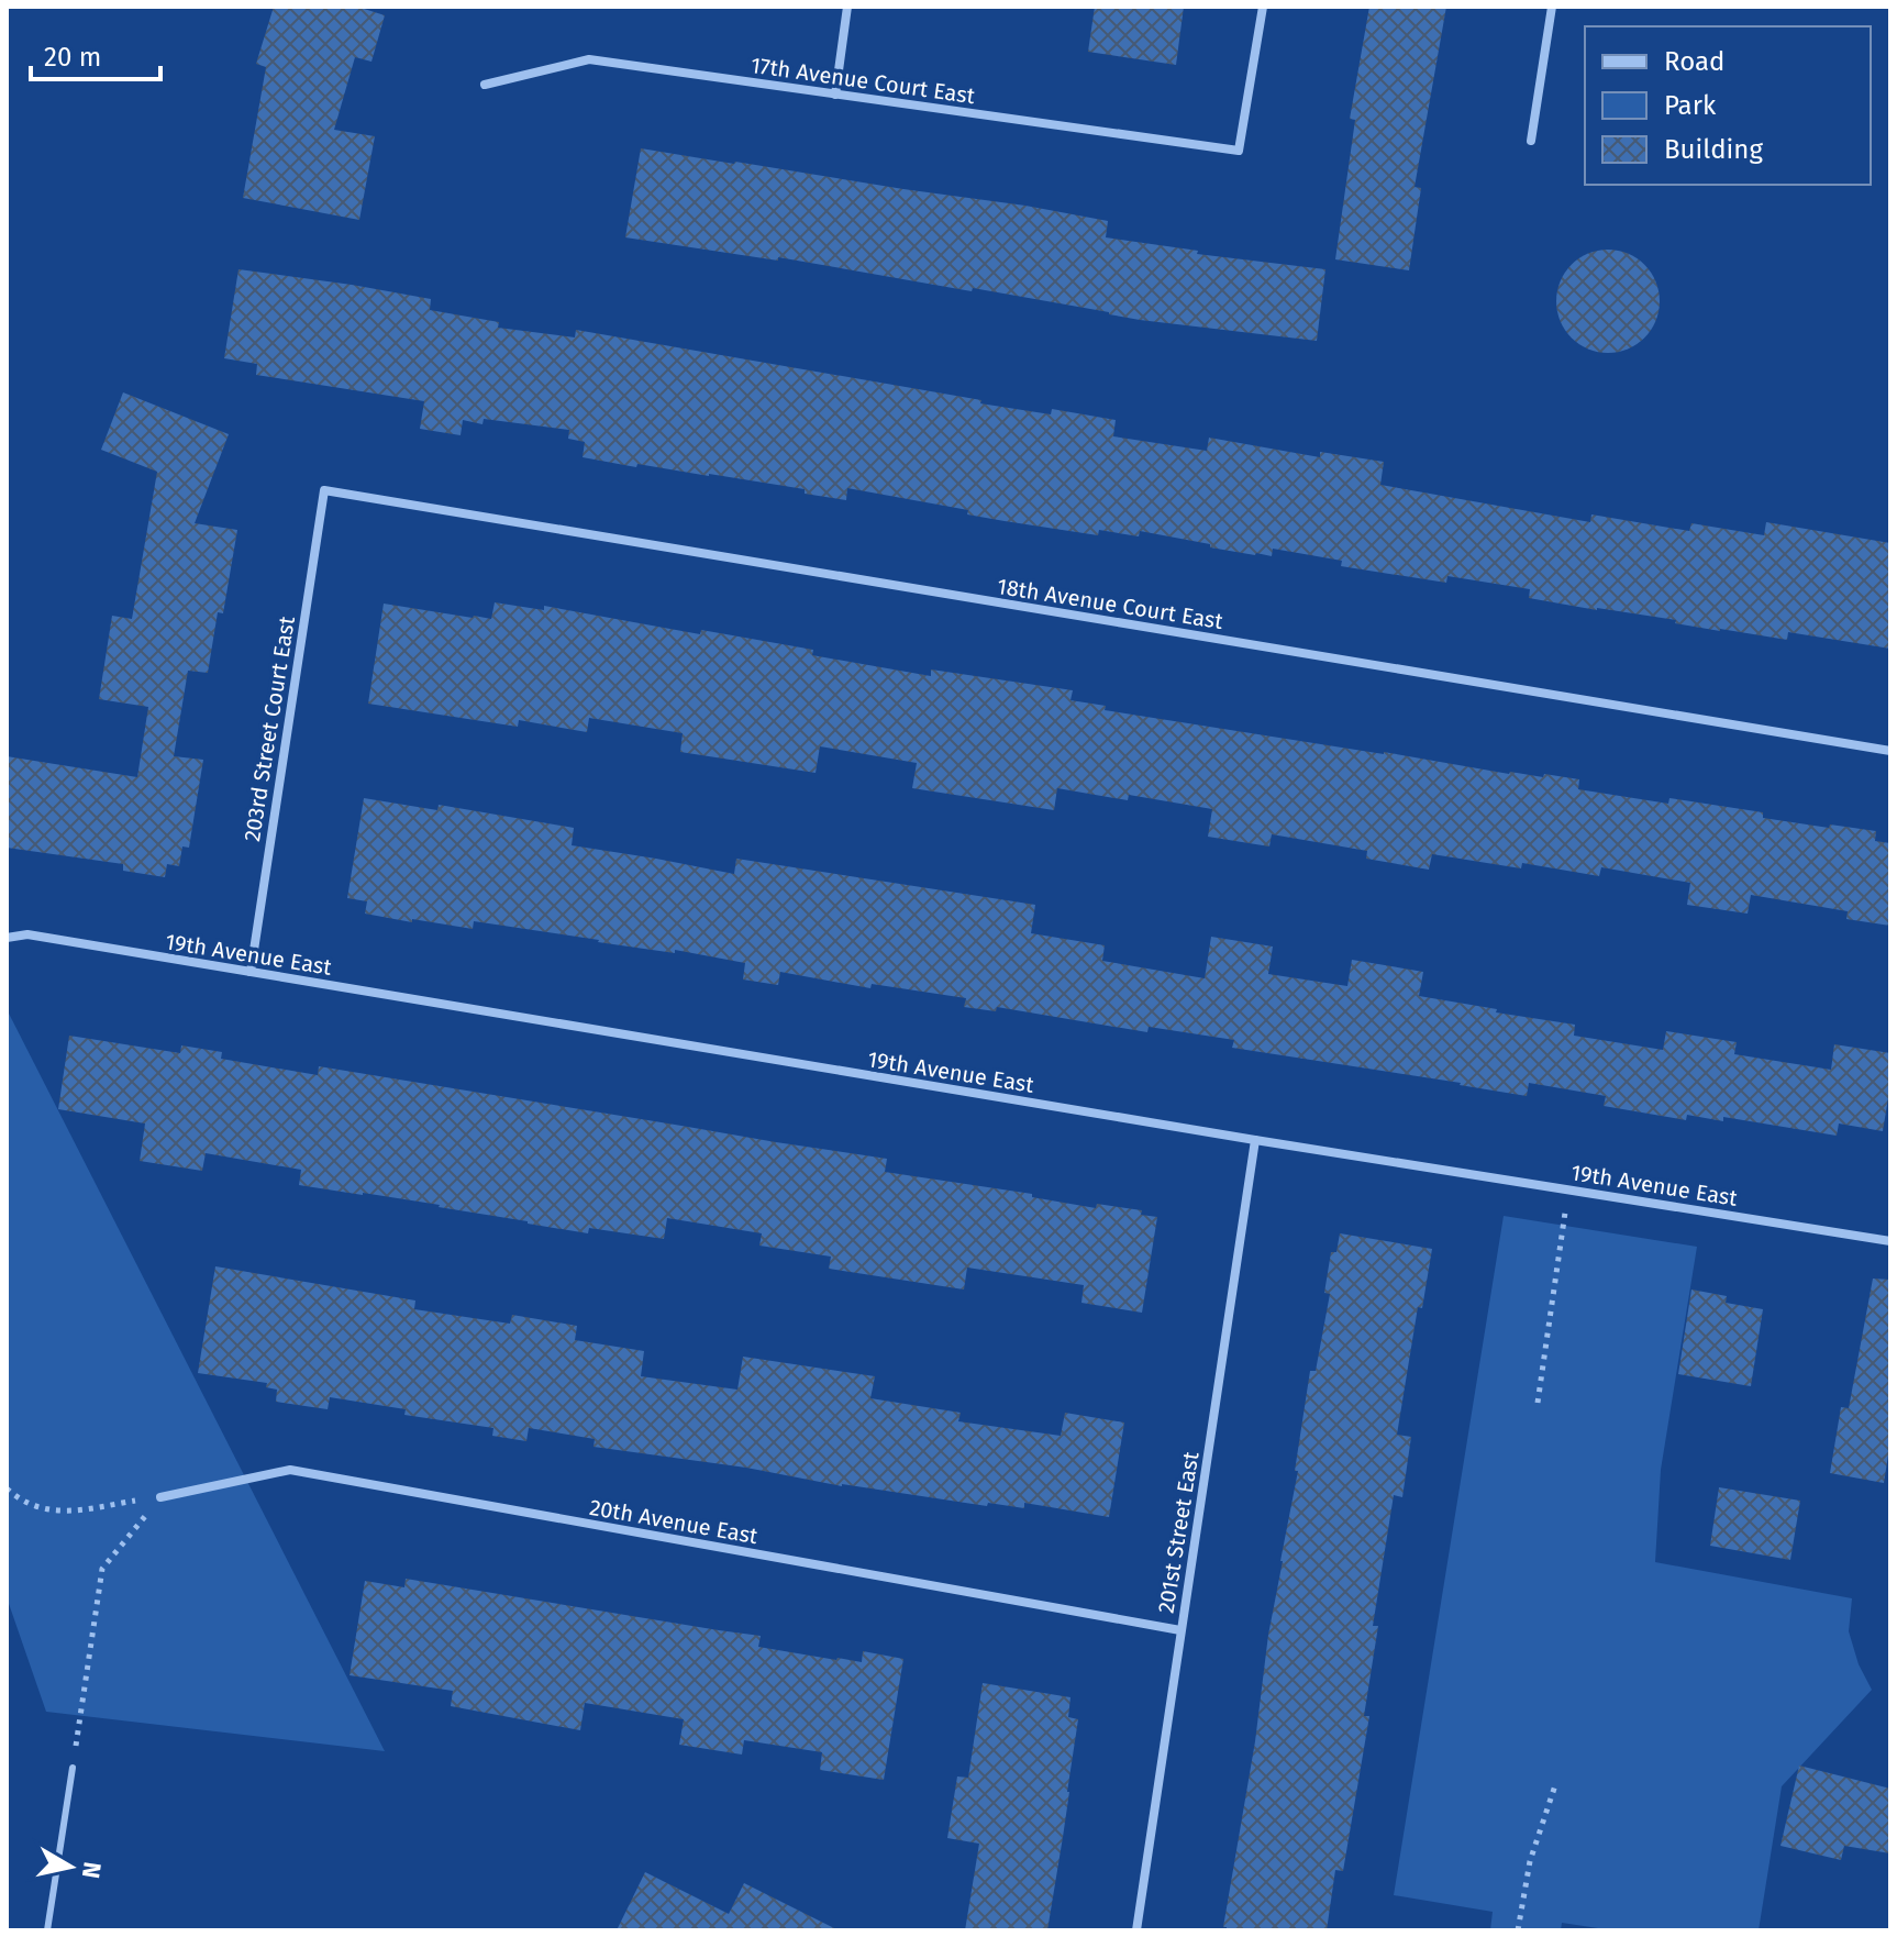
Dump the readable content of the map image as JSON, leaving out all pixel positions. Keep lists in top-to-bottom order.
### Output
{
  "streets": {
    "street": [
      "17th Avenue Court East",
      "18th Avenue Court East",
      "203rd Street Court East",
      "19th Avenue East",
      "20th Avenue East",
      "201st Street East"
    ]
  },
  "crossings": [
    ["18th Avenue Court East", "203rd Street Court East"],
    ["203rd Street Court East", "19th Avenue East"],
    ["19th Avenue East", "201st Street East"],
    ["20th Avenue East", "201st Street East"]
  ],
  "legend": ["Road", "Park", "Building"],
  "scale_bar": "20 m",
  "north": "right"
}
